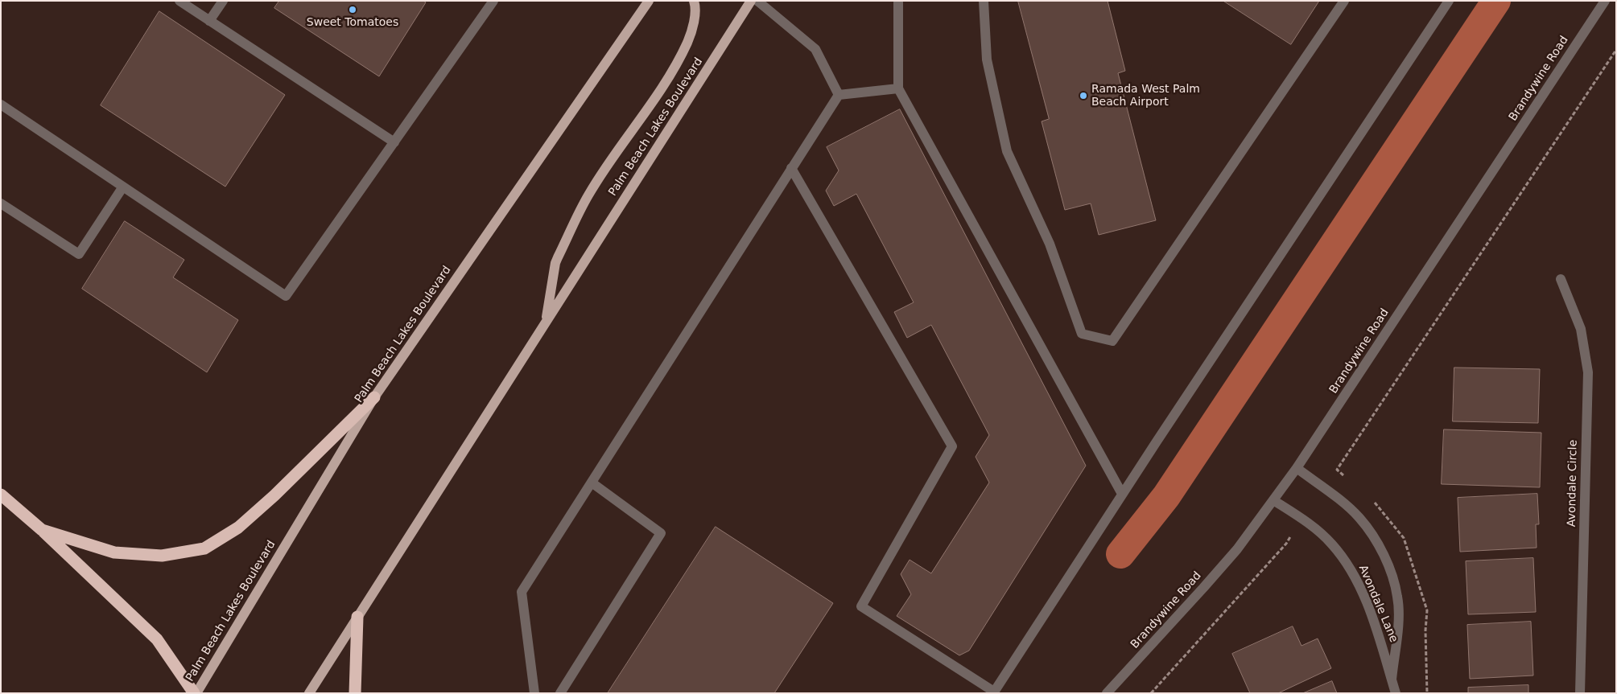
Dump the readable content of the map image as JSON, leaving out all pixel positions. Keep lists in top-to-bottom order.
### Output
{
  "streets": {
    "main road": ["Palm Beach Lakes Boulevard"],
    "street": ["Brandywine Road", "Avondale Circle", "Avondale Lane"]
  },
  "crossings": [
    ["Brandywine Road", "Avondale Lane"]
  ],
  "places": ["Sweet Tomatoes", "Ramada West Palm Beach Airport"]
}
